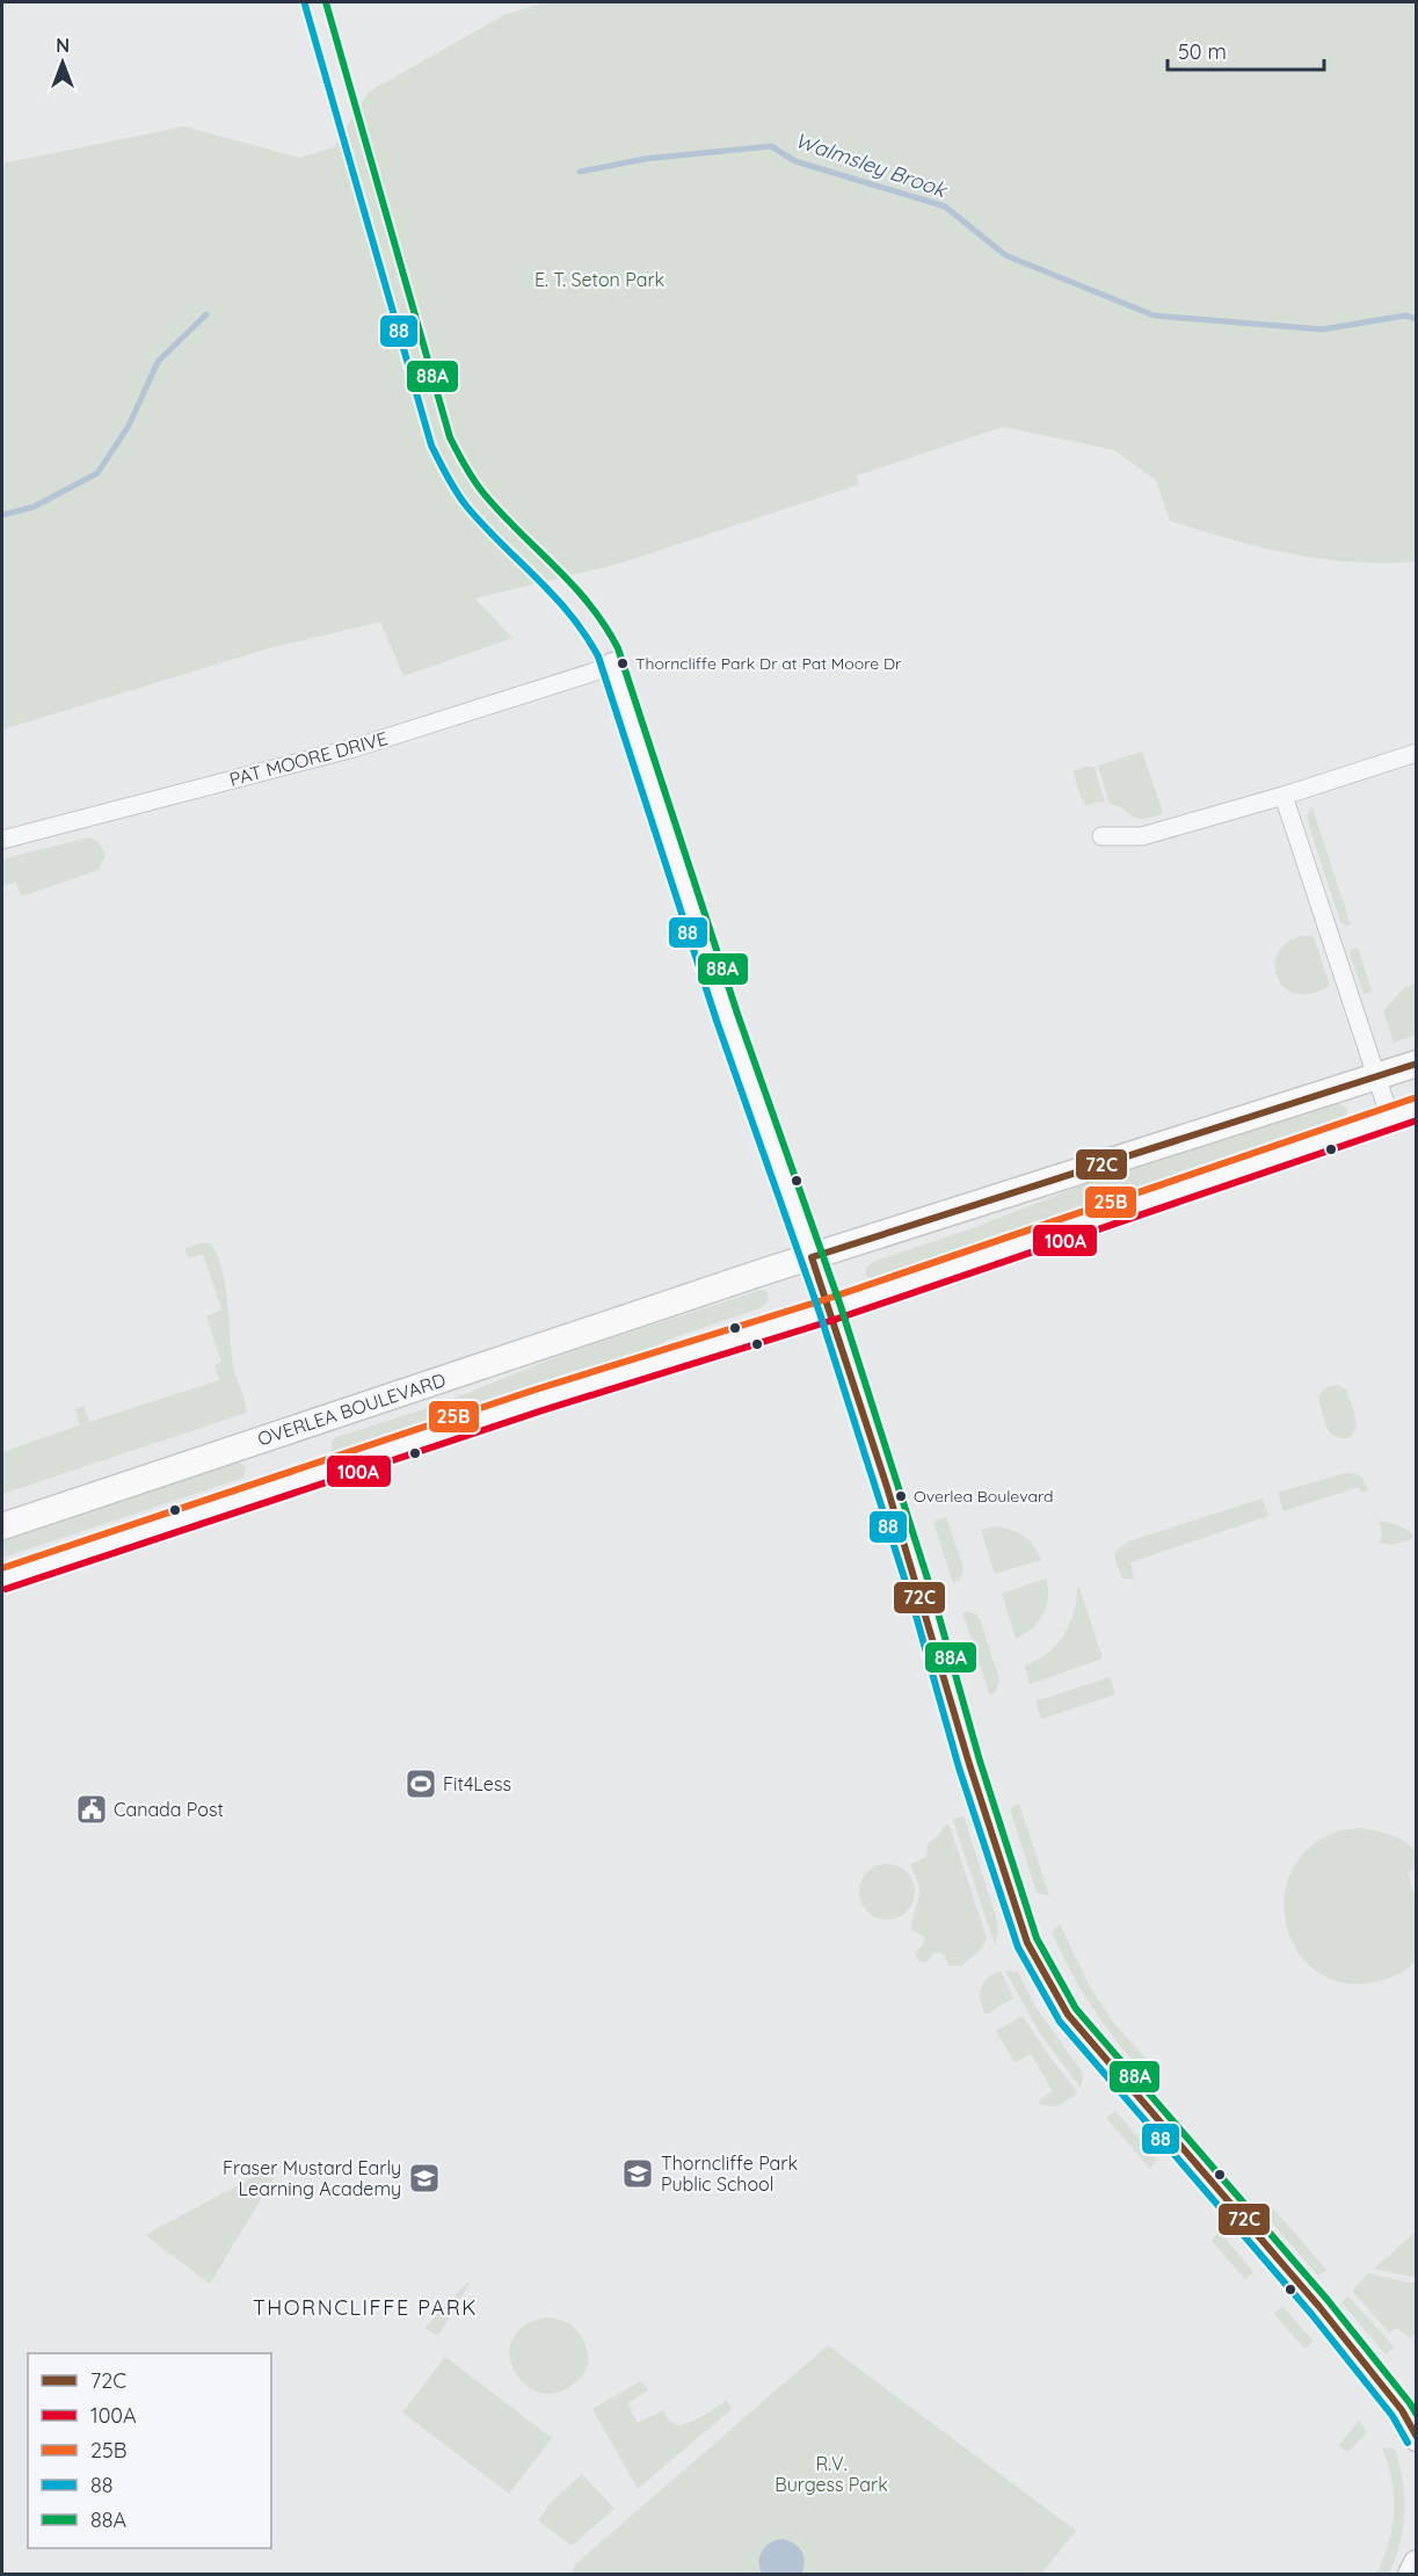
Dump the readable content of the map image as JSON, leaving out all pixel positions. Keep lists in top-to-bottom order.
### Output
{
  "streets": {
    "main road": ["OVERLEA BOULEVARD"],
    "street": ["PAT MOORE DRIVE"]
  },
  "districts": ["THORNCLIFFE PARK"],
  "water": ["Walmsley Brook"],
  "parks": ["E. T. Seton Park", "R.V. Burgess Park"],
  "places": {
    "other": ["Thorncliffe Park Dr at Pat Moore Dr", "Overlea Boulevard"],
    "sports": ["Fit4Less"],
    "public building": ["Canada Post"],
    "school or university": ["Thorncliffe Park Public School", "Fraser Mustard Early Learning Academy"]
  },
  "lines": [
    "transit line 88A",
    "transit line 88",
    "transit line 72C",
    "transit line 25B",
    "transit line 100A"
  ],
  "legend": [
    "72C",
    "100A",
    "25B",
    "88",
    "88A"
  ],
  "scale_bar": "50 m",
  "north": "top"
}
